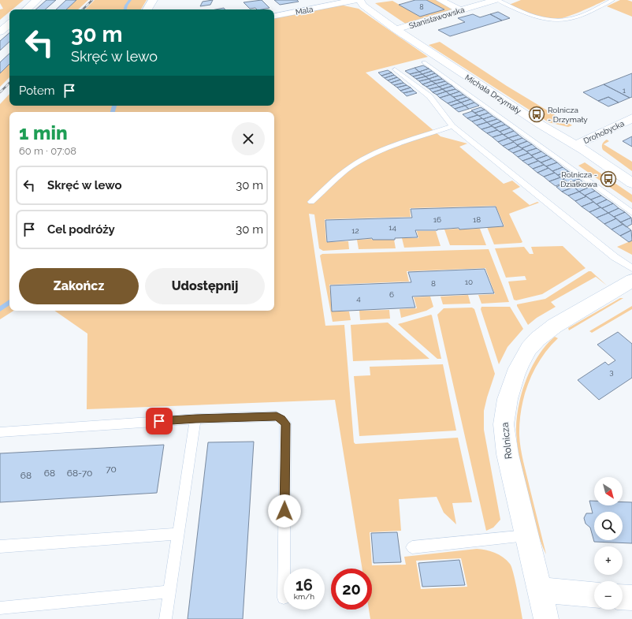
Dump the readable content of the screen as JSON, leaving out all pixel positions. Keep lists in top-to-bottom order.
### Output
{
  "streets": {
    "street": [
      "Mała",
      "Stanisławowska",
      "Michała Drzymały",
      "Drohobycka",
      "Rolnicza"
    ]
  },
  "crossings": [
    ["Stanisławowska", "Michała Drzymały"],
    ["Michała Drzymały", "Drohobycka"]
  ],
  "places": {
    "bus stop": ["Rolnicza - Drzymały", "Rolnicza - Działkowa"]
  },
  "house_numbers": [
    "8",
    "1",
    "16",
    "18",
    "14",
    "12",
    "10",
    "8",
    "6",
    "4",
    "3",
    "70",
    "68",
    "68-70",
    "68"
  ],
  "north": "bottom right",
  "page": {
    "turn": ["30 m", "Skręć w lewo"],
    "then": "Potem",
    "heading": ["1 min", "60 m · 07:08"],
    "list": [
      {
        "name": "Skręć w lewo",
        "value": "30 m"
      },
      {
        "name": "Cel podróży",
        "value": "30 m"
      }
    ],
    "buttons": ["Zakończ", "Udostępnij"],
    "map_buttons": ["+", "−"],
    "speed": "16 km/h",
    "limit": "20"
  }
}
